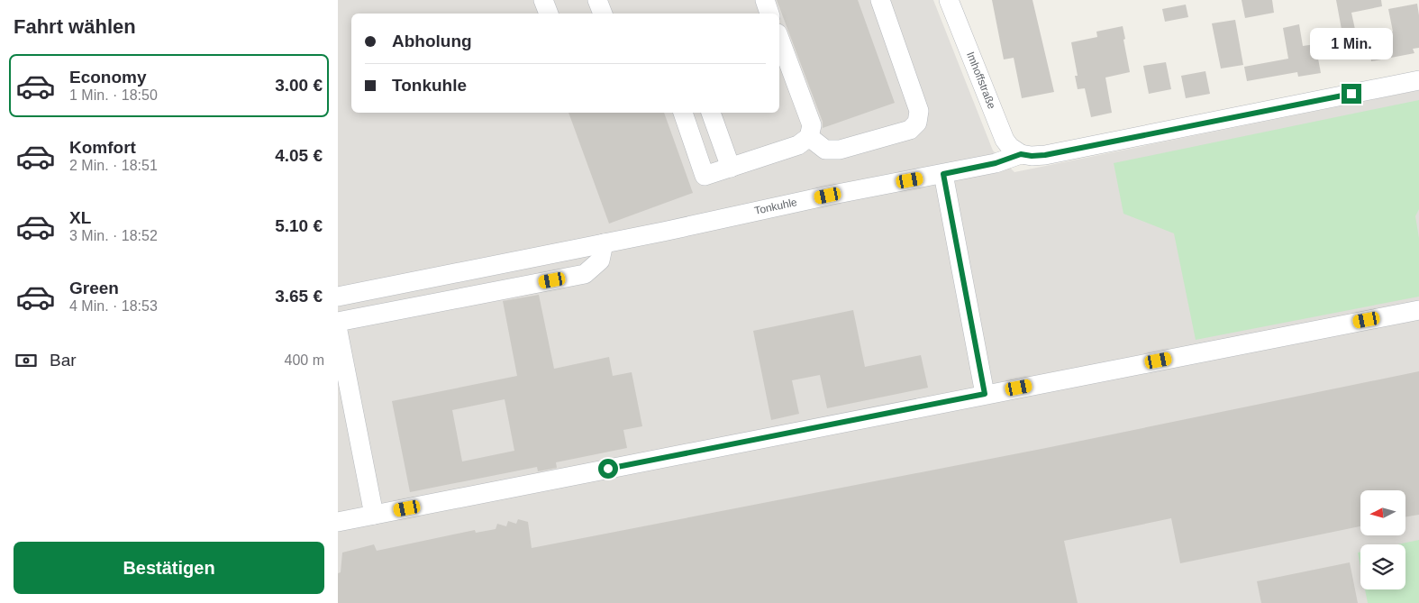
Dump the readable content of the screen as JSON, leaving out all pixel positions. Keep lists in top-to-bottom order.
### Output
{
  "streets": {
    "street": ["Imhoffstraße", "Tonkuhle"]
  },
  "crossings": [
    ["Imhoffstraße", "Tonkuhle"]
  ],
  "north": "left",
  "page": {
    "heading": "Fahrt wählen",
    "banner": ["Abholung", "Tonkuhle"],
    "bubble": "1 Min.",
    "list": [
      {
        "name": "Economy",
        "note": "1 Min. · 18:50",
        "value": "3.00 €"
      },
      {
        "name": "Komfort",
        "note": "2 Min. · 18:51",
        "value": "4.05 €"
      },
      {
        "name": "XL",
        "note": "3 Min. · 18:52",
        "value": "5.10 €"
      },
      {
        "name": "Green",
        "note": "4 Min. · 18:53",
        "value": "3.65 €"
      }
    ],
    "pay": ["Bar", "400 m"],
    "buttons": "Bestätigen"
  }
}
